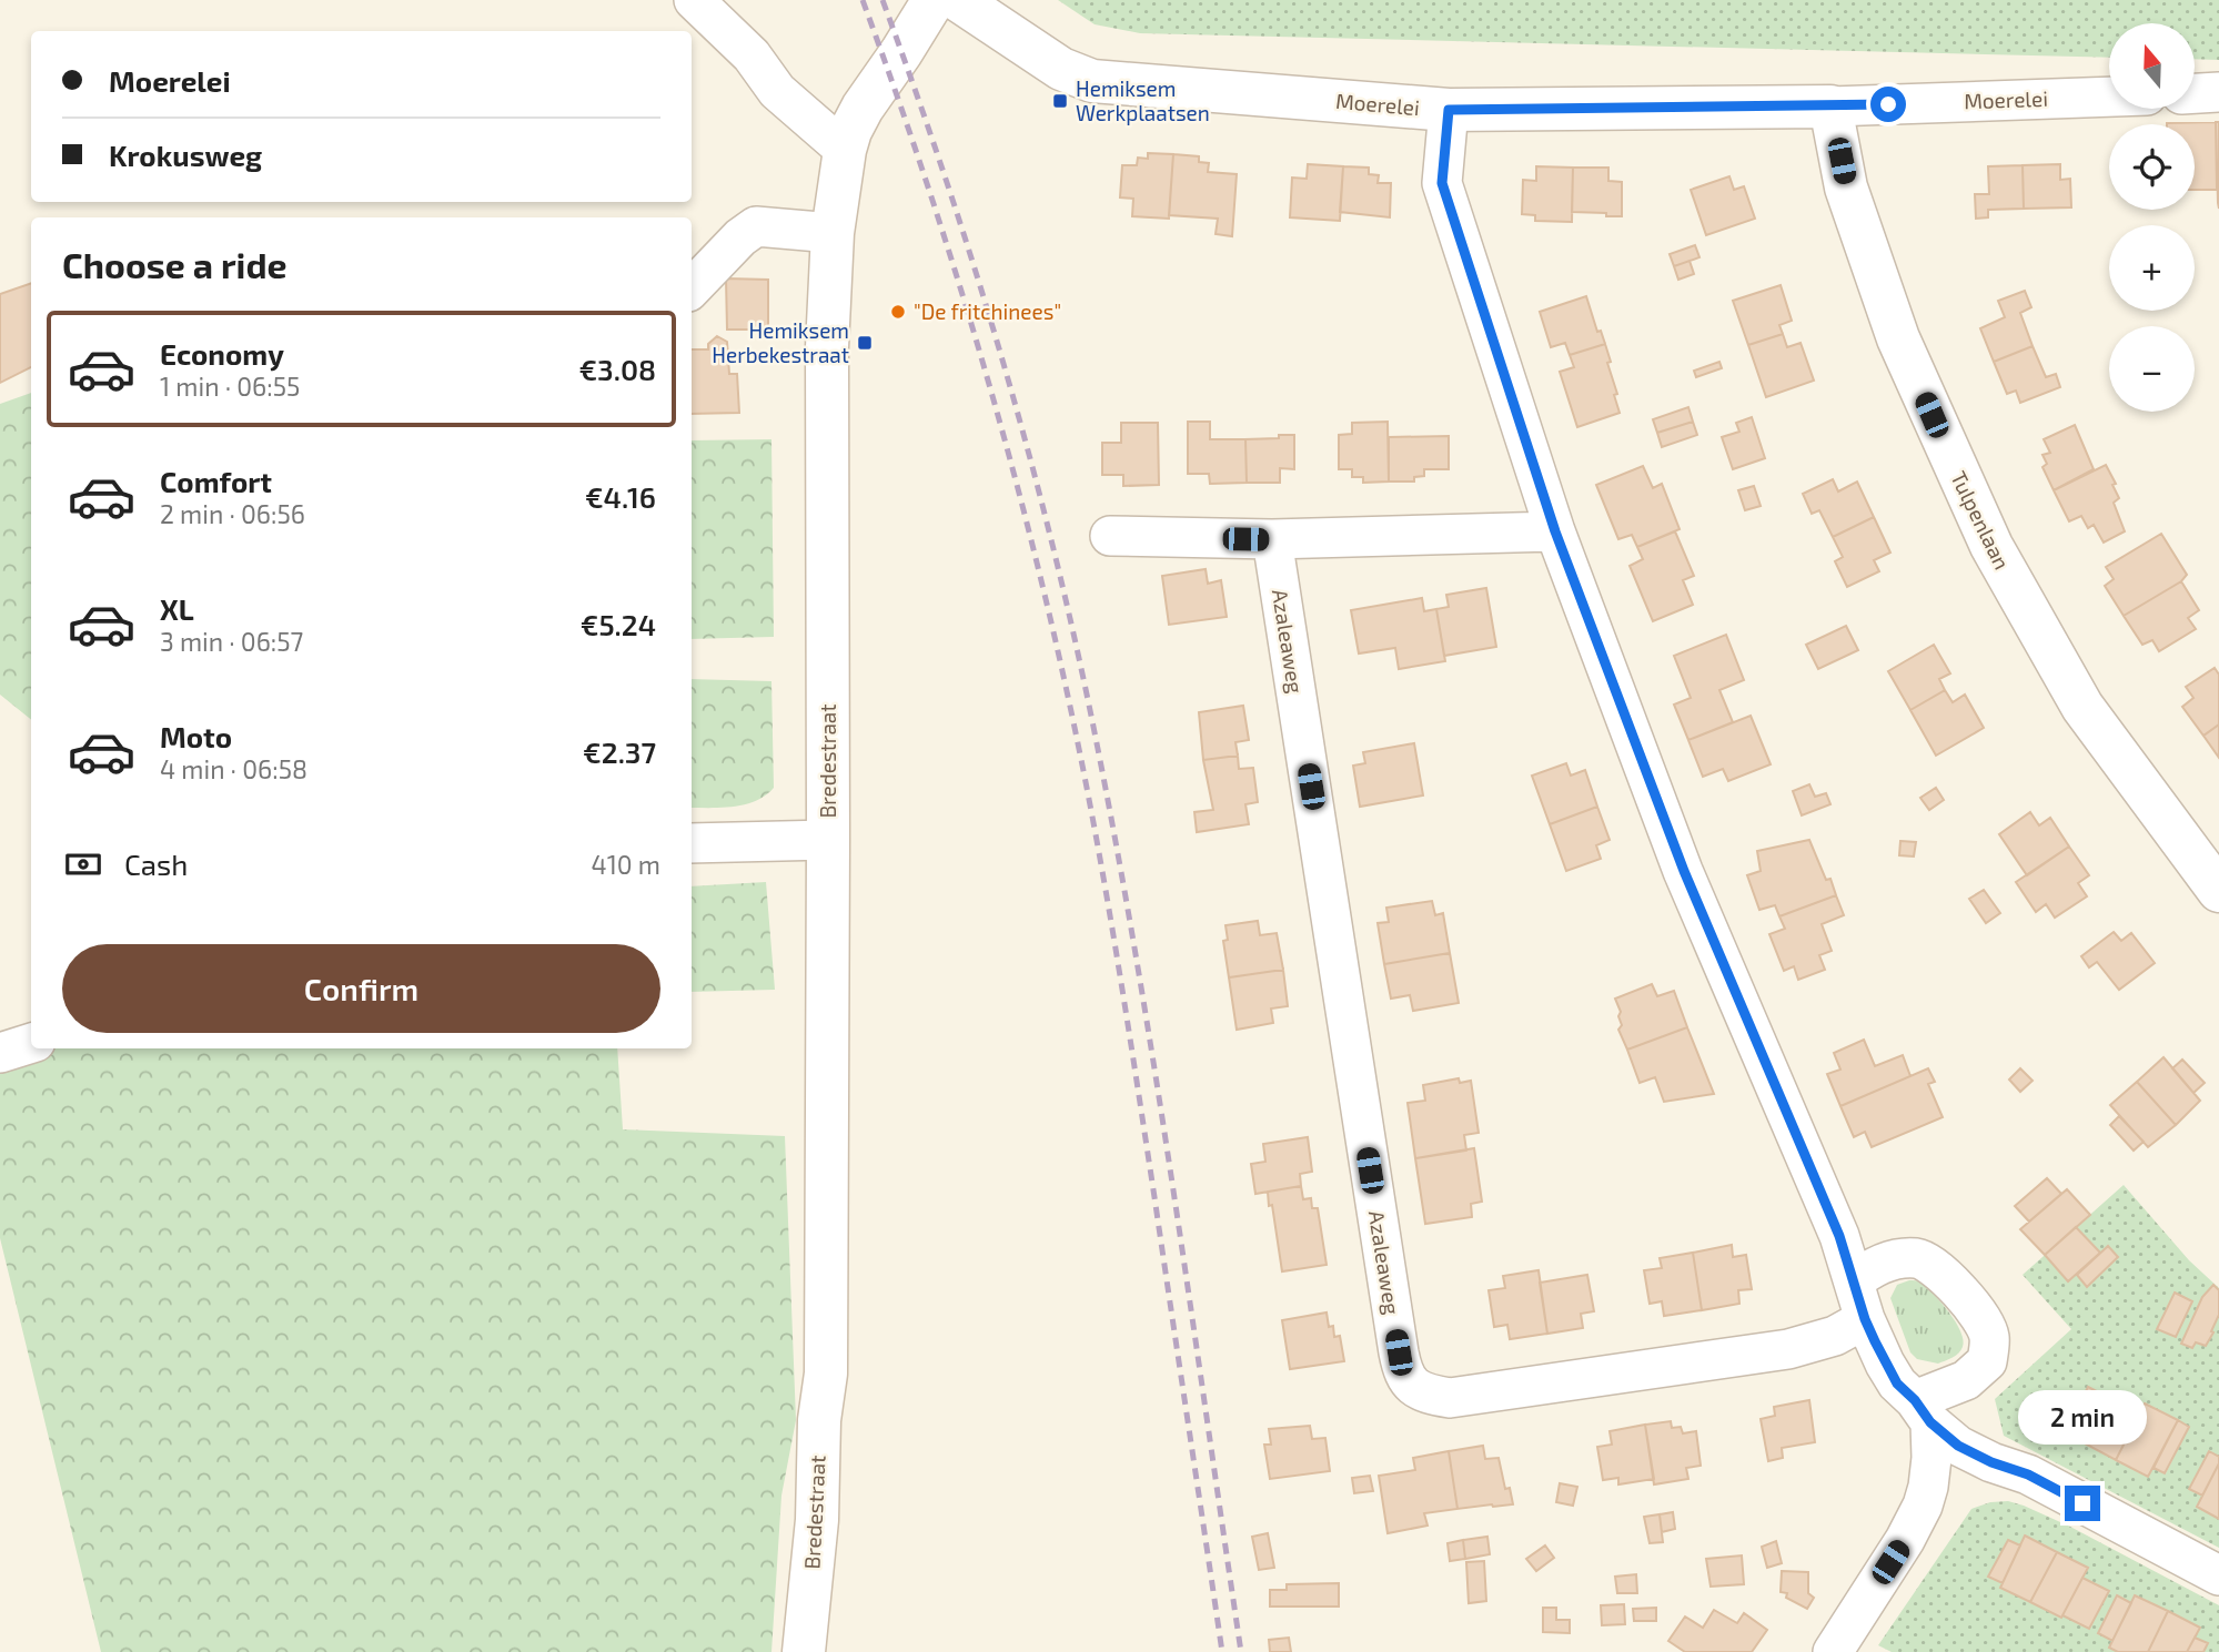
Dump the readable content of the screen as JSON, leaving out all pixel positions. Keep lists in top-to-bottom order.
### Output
{
  "streets": {
    "main road": ["Moerelei", "Tulpenlaan", "Bredestraat"],
    "street": ["Azaleaweg"]
  },
  "crossings": [
    ["Moerelei", "Tulpenlaan"]
  ],
  "places": {
    "transit": ["Hemiksem Werkplaatsen", "Hemiksem Herbekestraat"],
    "other": ["\"De fritchinees\""]
  },
  "north": "top",
  "page": {
    "map_buttons": ["+", "−"],
    "banner": ["Moerelei", "Krokusweg"],
    "heading": "Choose a ride",
    "list": [
      {
        "name": "Economy",
        "note": "1 min · 06:55",
        "value": "€3.08"
      },
      {
        "name": "Comfort",
        "note": "2 min · 06:56",
        "value": "€4.16"
      },
      {
        "name": "XL",
        "note": "3 min · 06:57",
        "value": "€5.24"
      },
      {
        "name": "Moto",
        "note": "4 min · 06:58",
        "value": "€2.37"
      }
    ],
    "pay": ["Cash", "410 m"],
    "buttons": "Confirm",
    "bubble": "2 min"
  }
}
